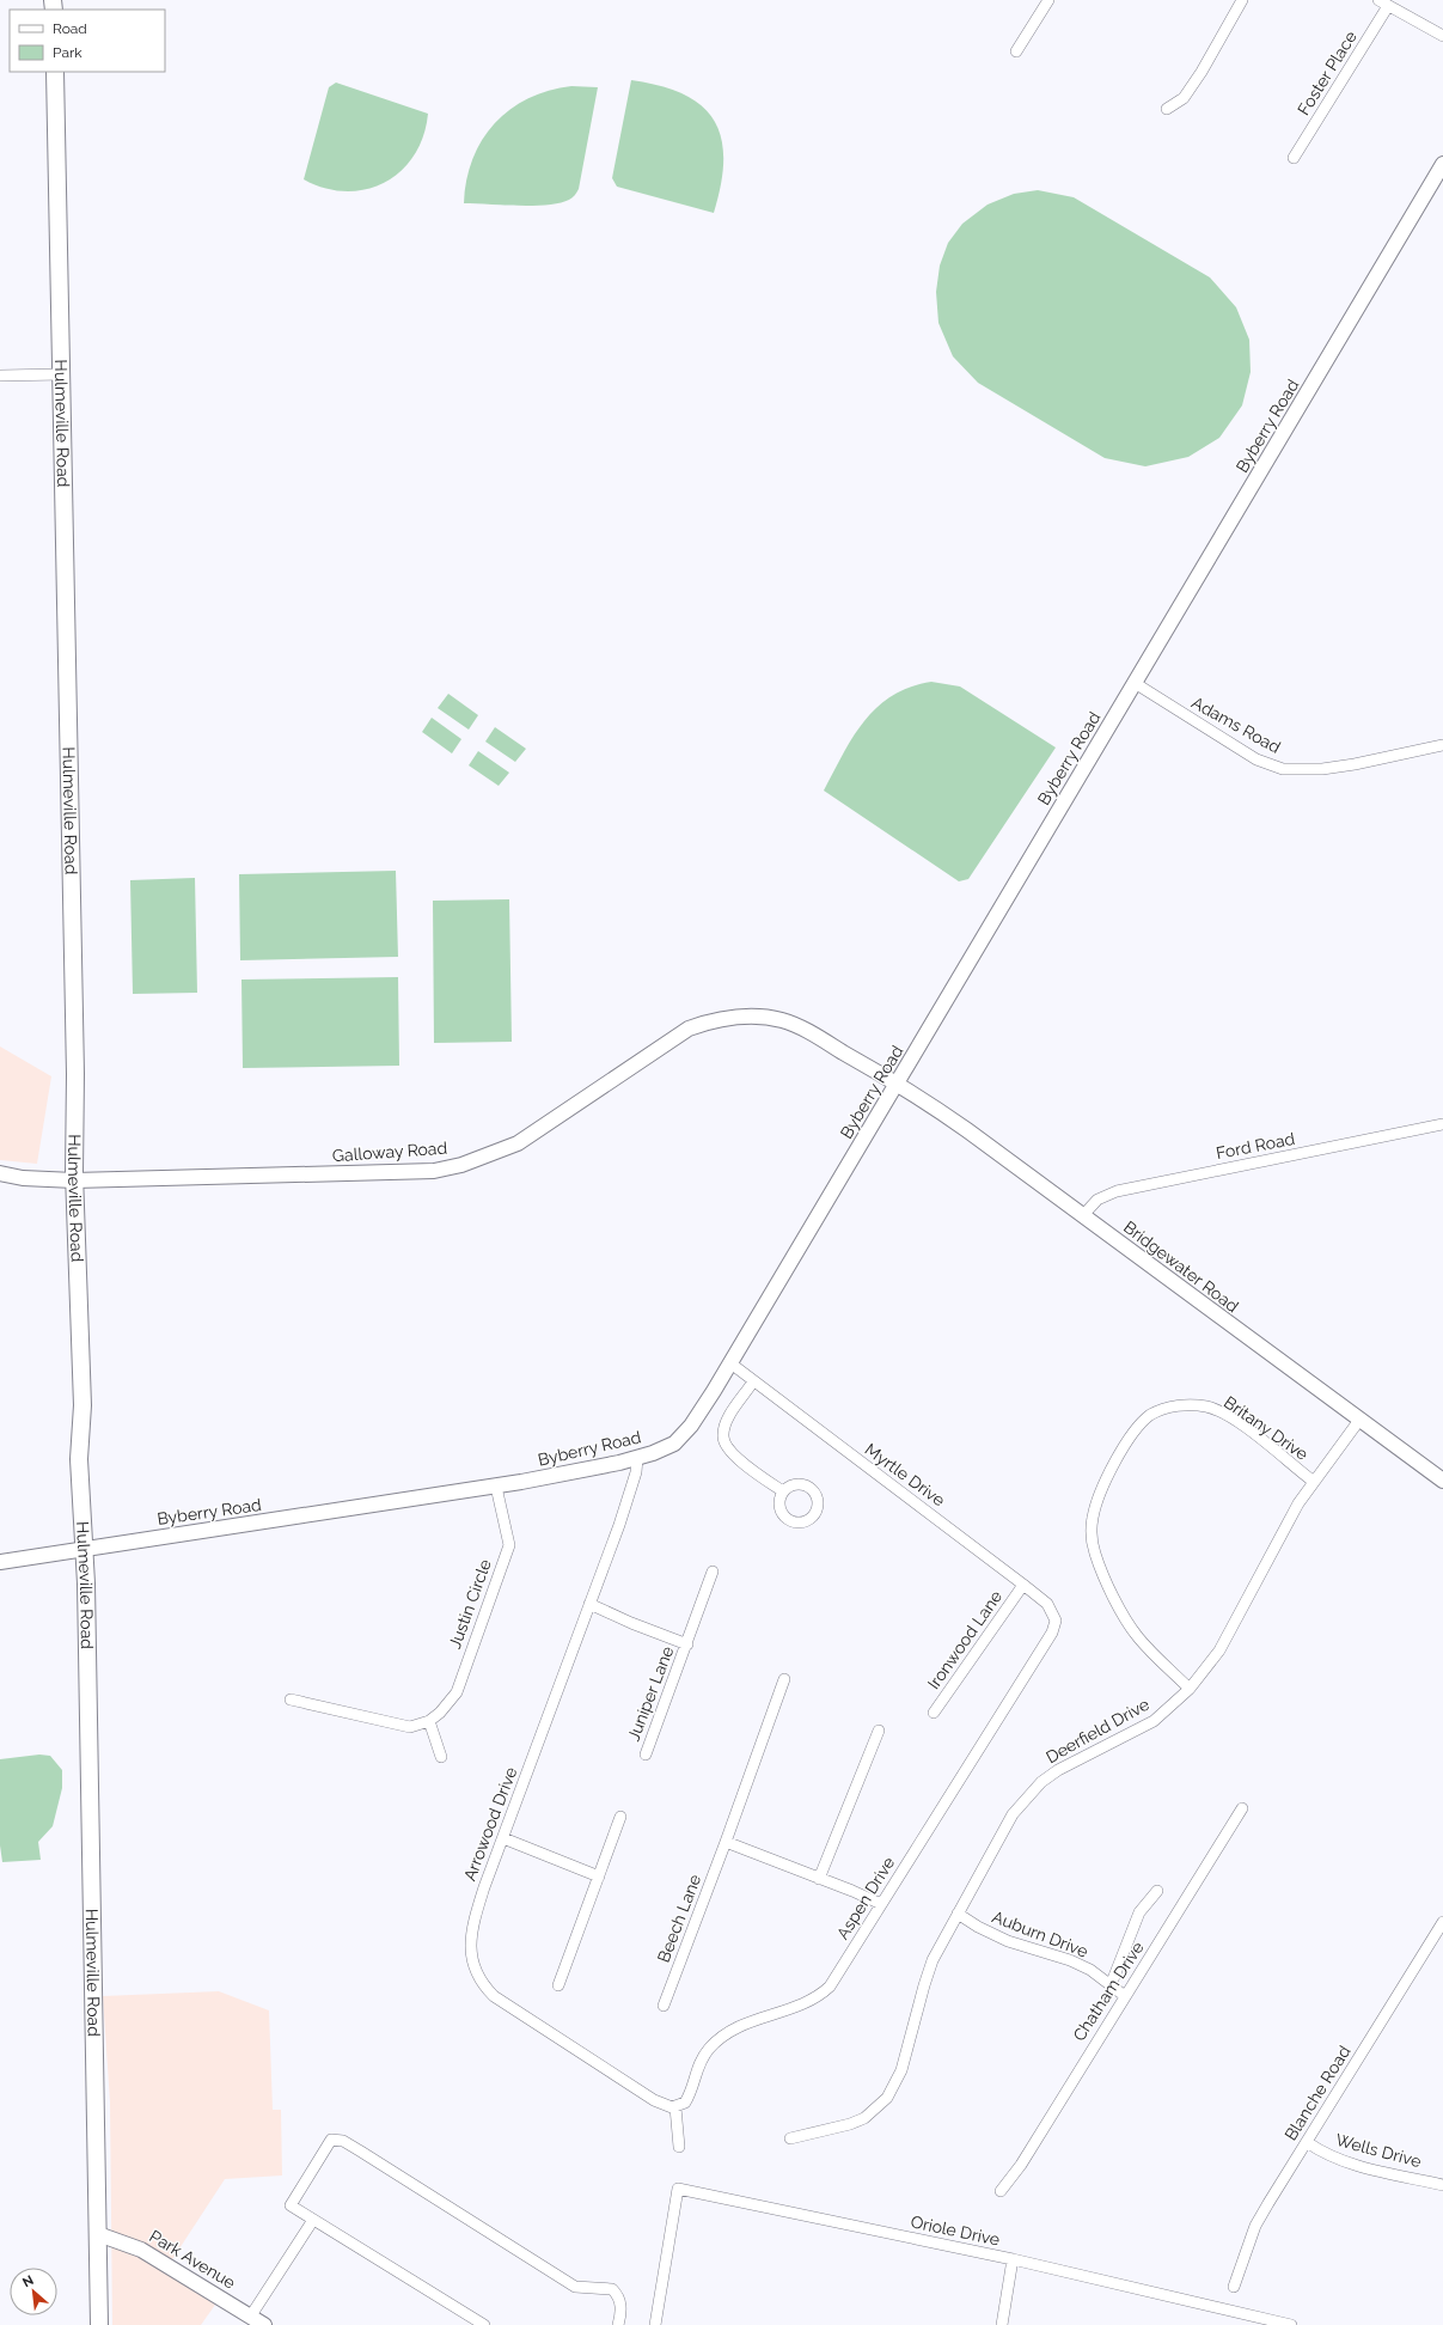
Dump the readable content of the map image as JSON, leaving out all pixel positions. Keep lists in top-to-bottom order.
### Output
{
  "streets": {
    "main road": ["Hulmeville Road"],
    "street": [
      "Foster Place",
      "Byberry Road",
      "Adams Road",
      "Ford Road",
      "Galloway Road",
      "Bridgewater Road",
      "Britany Drive",
      "Myrtle Drive",
      "Justin Circle",
      "Ironwood Lane",
      "Juniper Lane",
      "Deerfield Drive",
      "Arrowood Drive",
      "Aspen Drive",
      "Beech Lane",
      "Auburn Drive",
      "Chatham Drive",
      "Blanche Road",
      "Wells Drive",
      "Oriole Drive",
      "Park Avenue"
    ]
  },
  "crossings": [
    ["Hulmeville Road", "Byberry Road"],
    ["Hulmeville Road", "Galloway Road"],
    ["Hulmeville Road", "Park Avenue"],
    ["Byberry Road", "Adams Road"],
    ["Byberry Road", "Galloway Road"],
    ["Byberry Road", "Bridgewater Road"],
    ["Byberry Road", "Myrtle Drive"],
    ["Byberry Road", "Justin Circle"],
    ["Byberry Road", "Arrowood Drive"],
    ["Ford Road", "Bridgewater Road"],
    ["Galloway Road", "Bridgewater Road"],
    ["Bridgewater Road", "Deerfield Drive"],
    ["Britany Drive", "Deerfield Drive"],
    ["Myrtle Drive", "Ironwood Lane"],
    ["Myrtle Drive", "Aspen Drive"],
    ["Juniper Lane", "Arrowood Drive"],
    ["Deerfield Drive", "Auburn Drive"],
    ["Arrowood Drive", "Aspen Drive"],
    ["Auburn Drive", "Chatham Drive"],
    ["Blanche Road", "Wells Drive"]
  ],
  "legend": ["Road", "Park"],
  "north": "top left"
}
